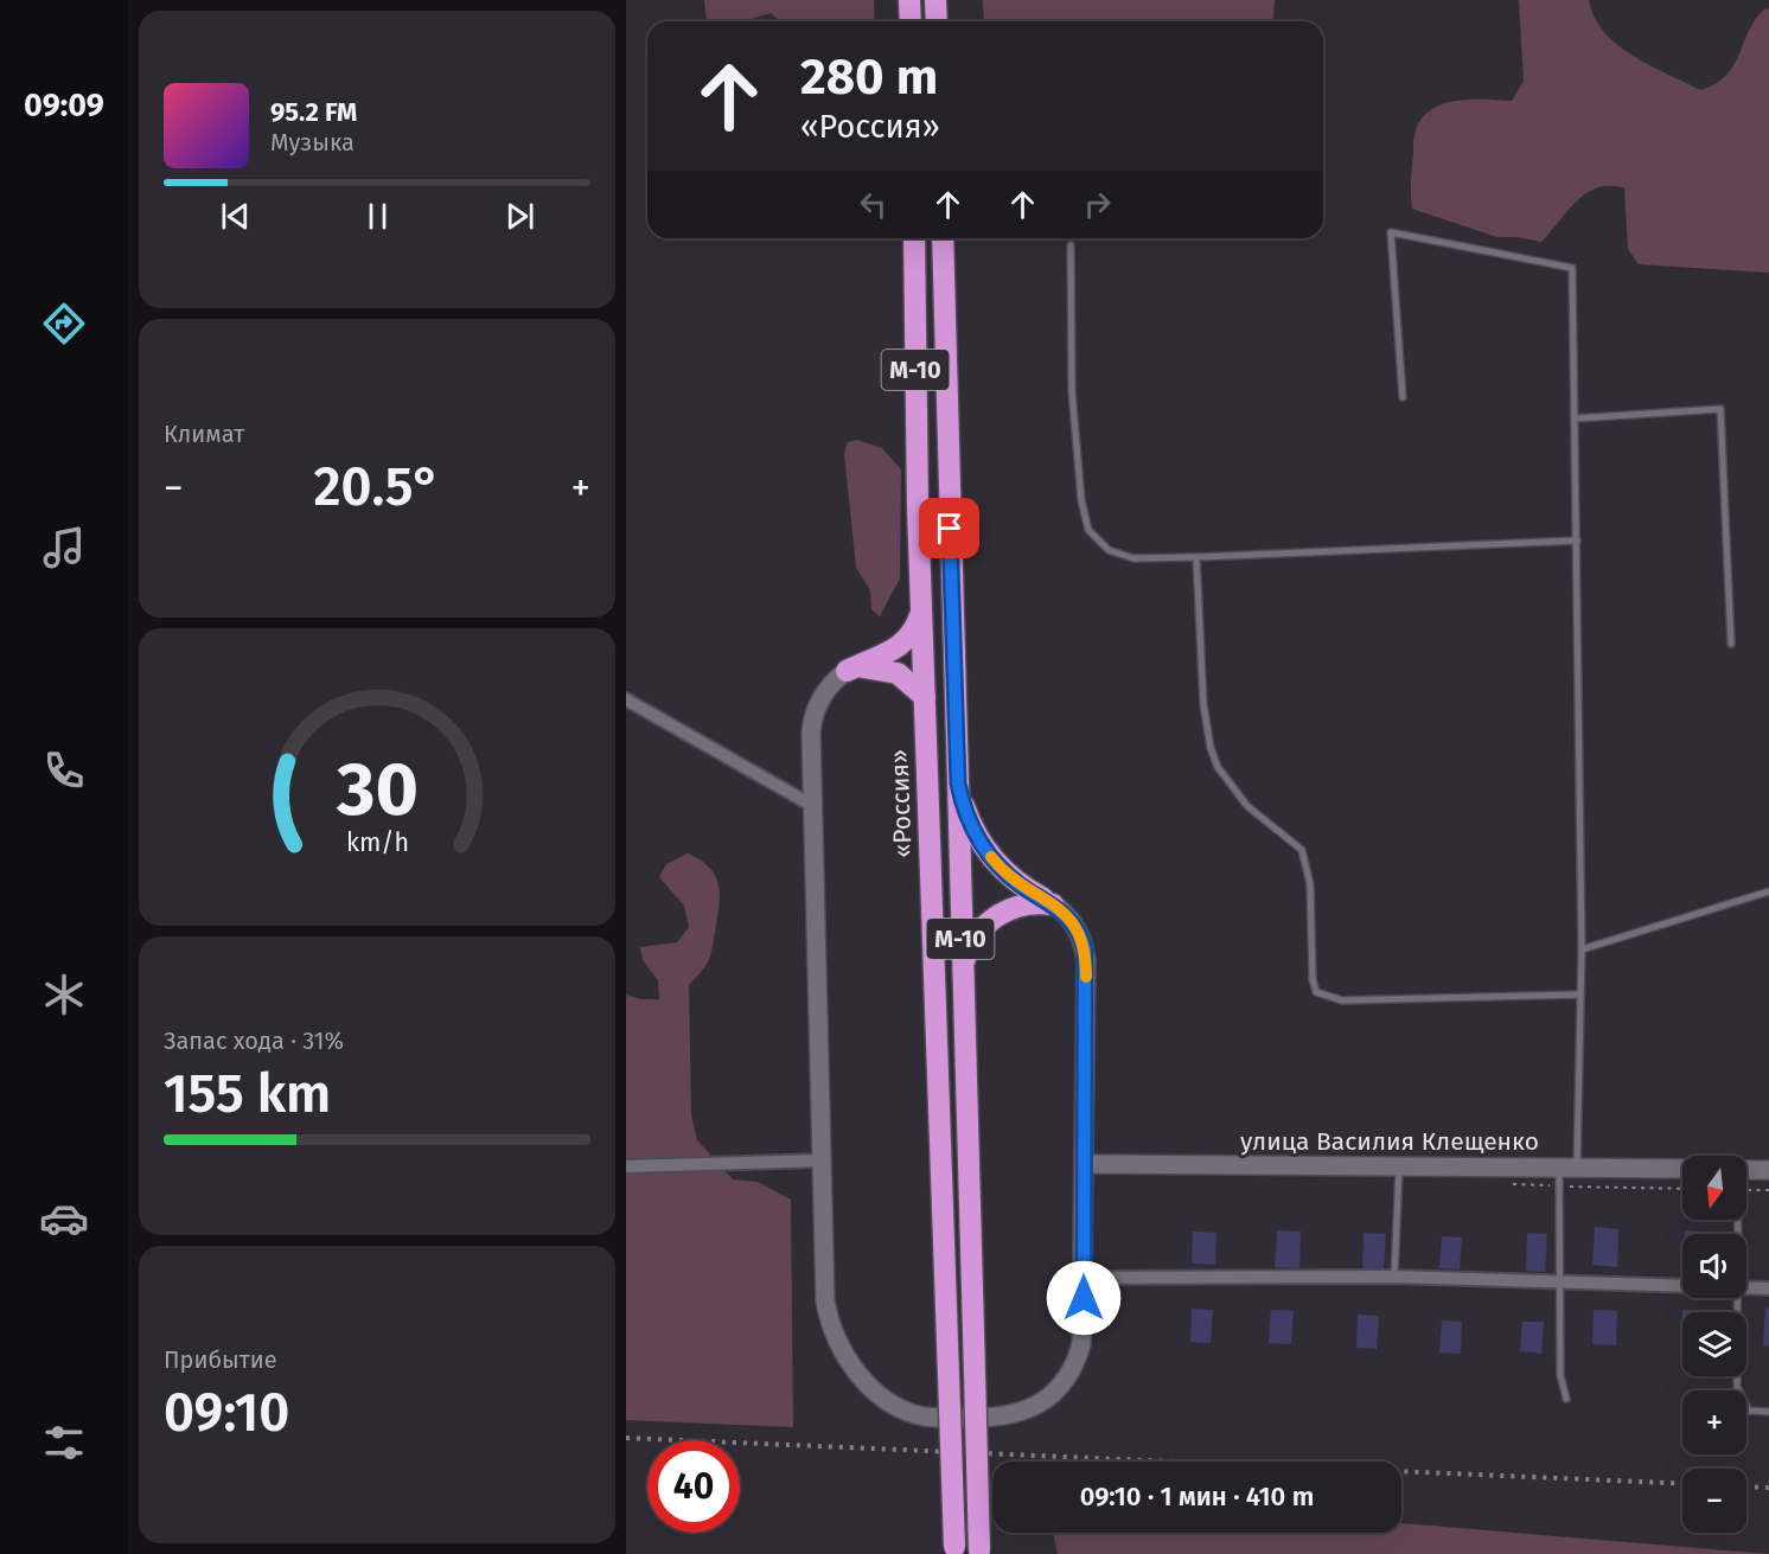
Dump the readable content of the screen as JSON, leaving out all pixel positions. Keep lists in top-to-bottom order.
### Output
{
  "streets": {
    "highway": ["М-10", "«Россия»"],
    "street": ["улица Василия Клещенко"]
  },
  "north": "bottom",
  "page": {
    "tabs": "09:09",
    "turn": ["280 m", "«Россия»"],
    "song": ["95.2 FM", "Музыка"],
    "tile": [
      "Климат",
      ["Запас хода · 31%", "155 km"],
      ["Прибытие", "09:10"]
    ],
    "heat": ["−", "20.5°", "+"],
    "map_buttons": ["+", "−"],
    "limit": "40",
    "trip": "09:10 · 1 мин · 410 m",
    "gauge": ["30", "km/h"]
  }
}
